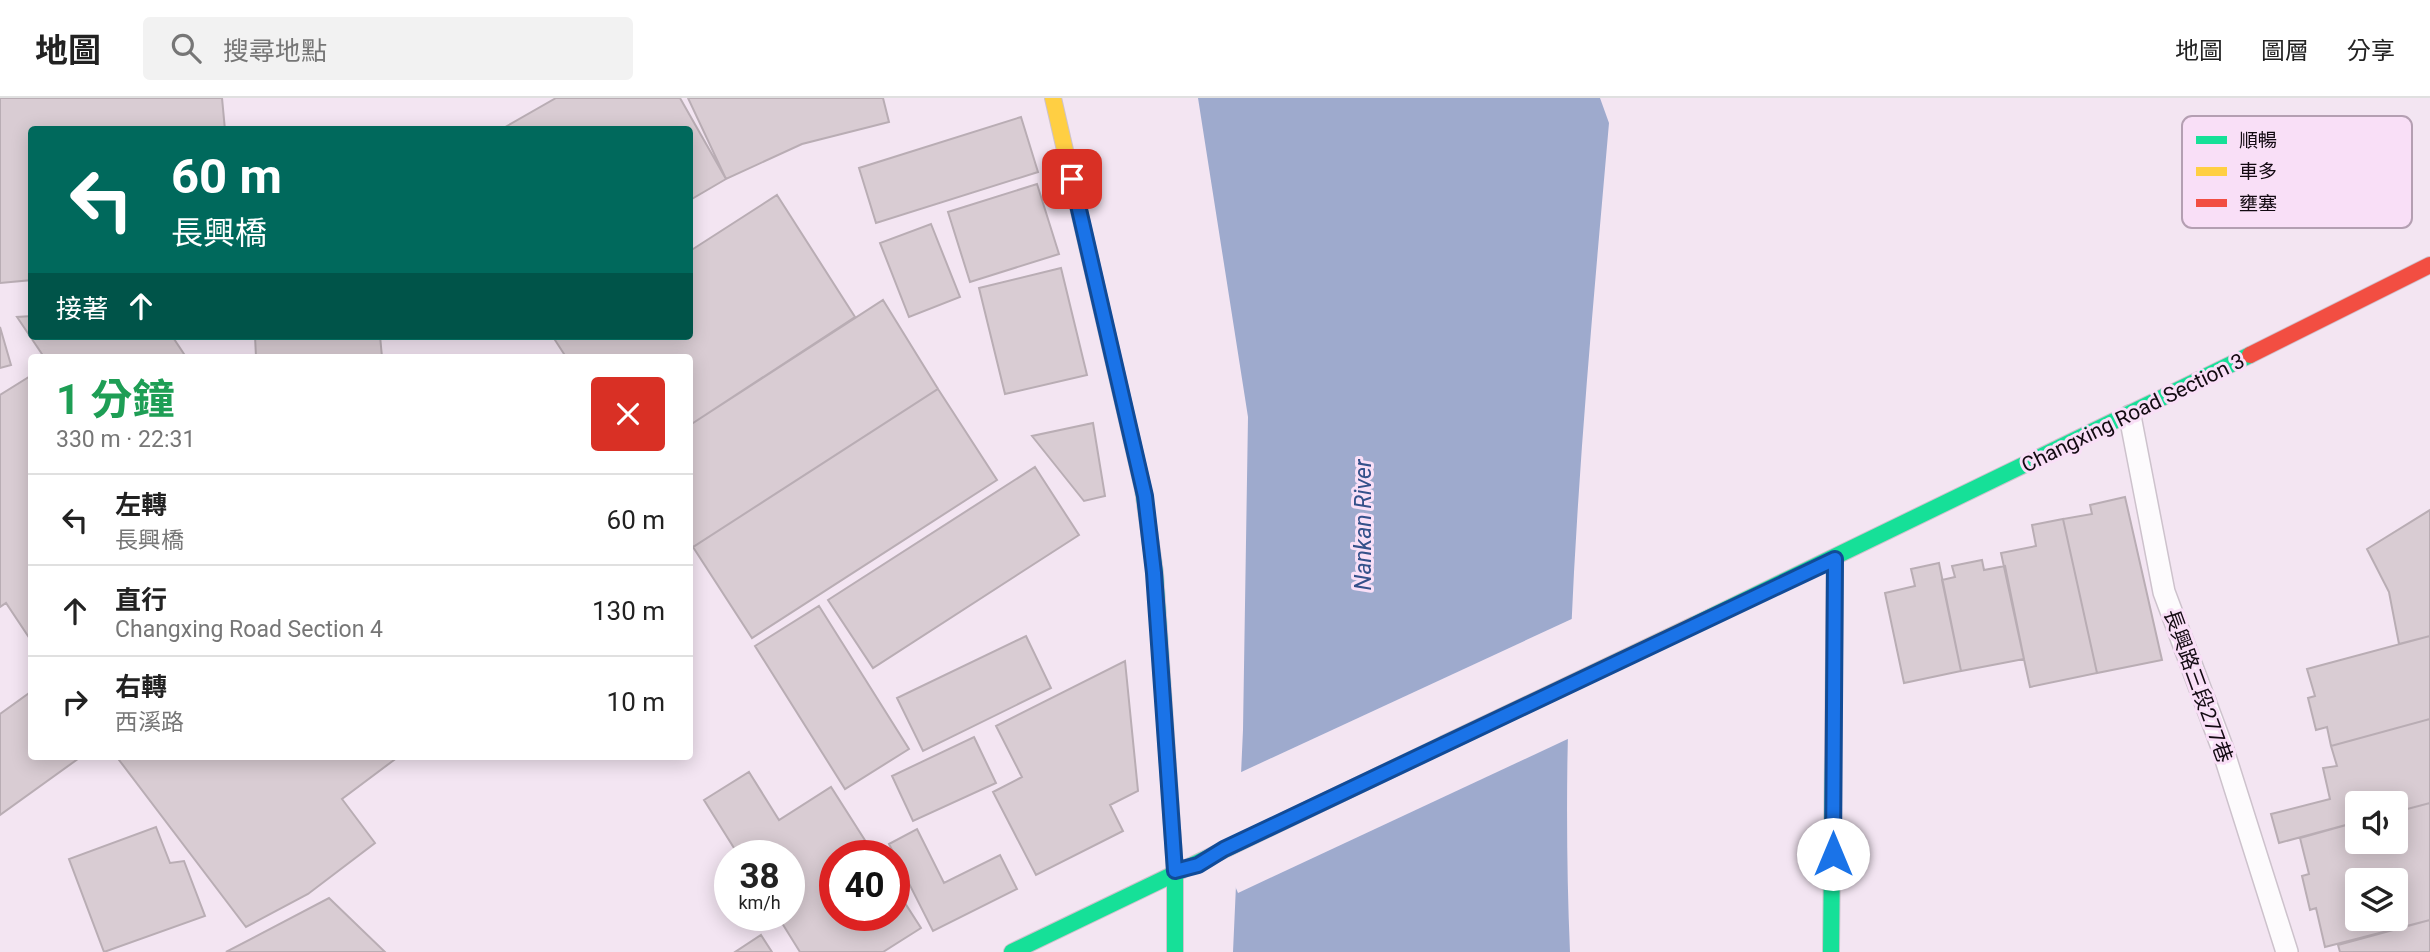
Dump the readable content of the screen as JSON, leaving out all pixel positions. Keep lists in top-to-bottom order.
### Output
{
  "streets": {
    "street": ["Changxing Road Section 3"],
    "lane": ["長興路三段277巷"]
  },
  "crossings": [
    ["Changxing Road Section 3", "長興路三段277巷"]
  ],
  "water": ["Nankan River"],
  "legend": ["順暢", "車多", "壅塞"],
  "page": {
    "header": "地圖",
    "search": "搜尋地點",
    "nav": ["地圖", "圖層", "分享"],
    "turn": ["60 m", "長興橋"],
    "then": "接著",
    "heading": ["1 分鐘", "330 m · 22:31"],
    "list": [
      {
        "name": "左轉",
        "note": "長興橋",
        "value": "60 m"
      },
      {
        "name": "直行",
        "note": "Changxing Road Section 4",
        "value": "130 m"
      },
      {
        "name": "右轉",
        "note": "西溪路",
        "value": "10 m"
      }
    ],
    "speed": "38 km/h",
    "limit": "40"
  }
}
